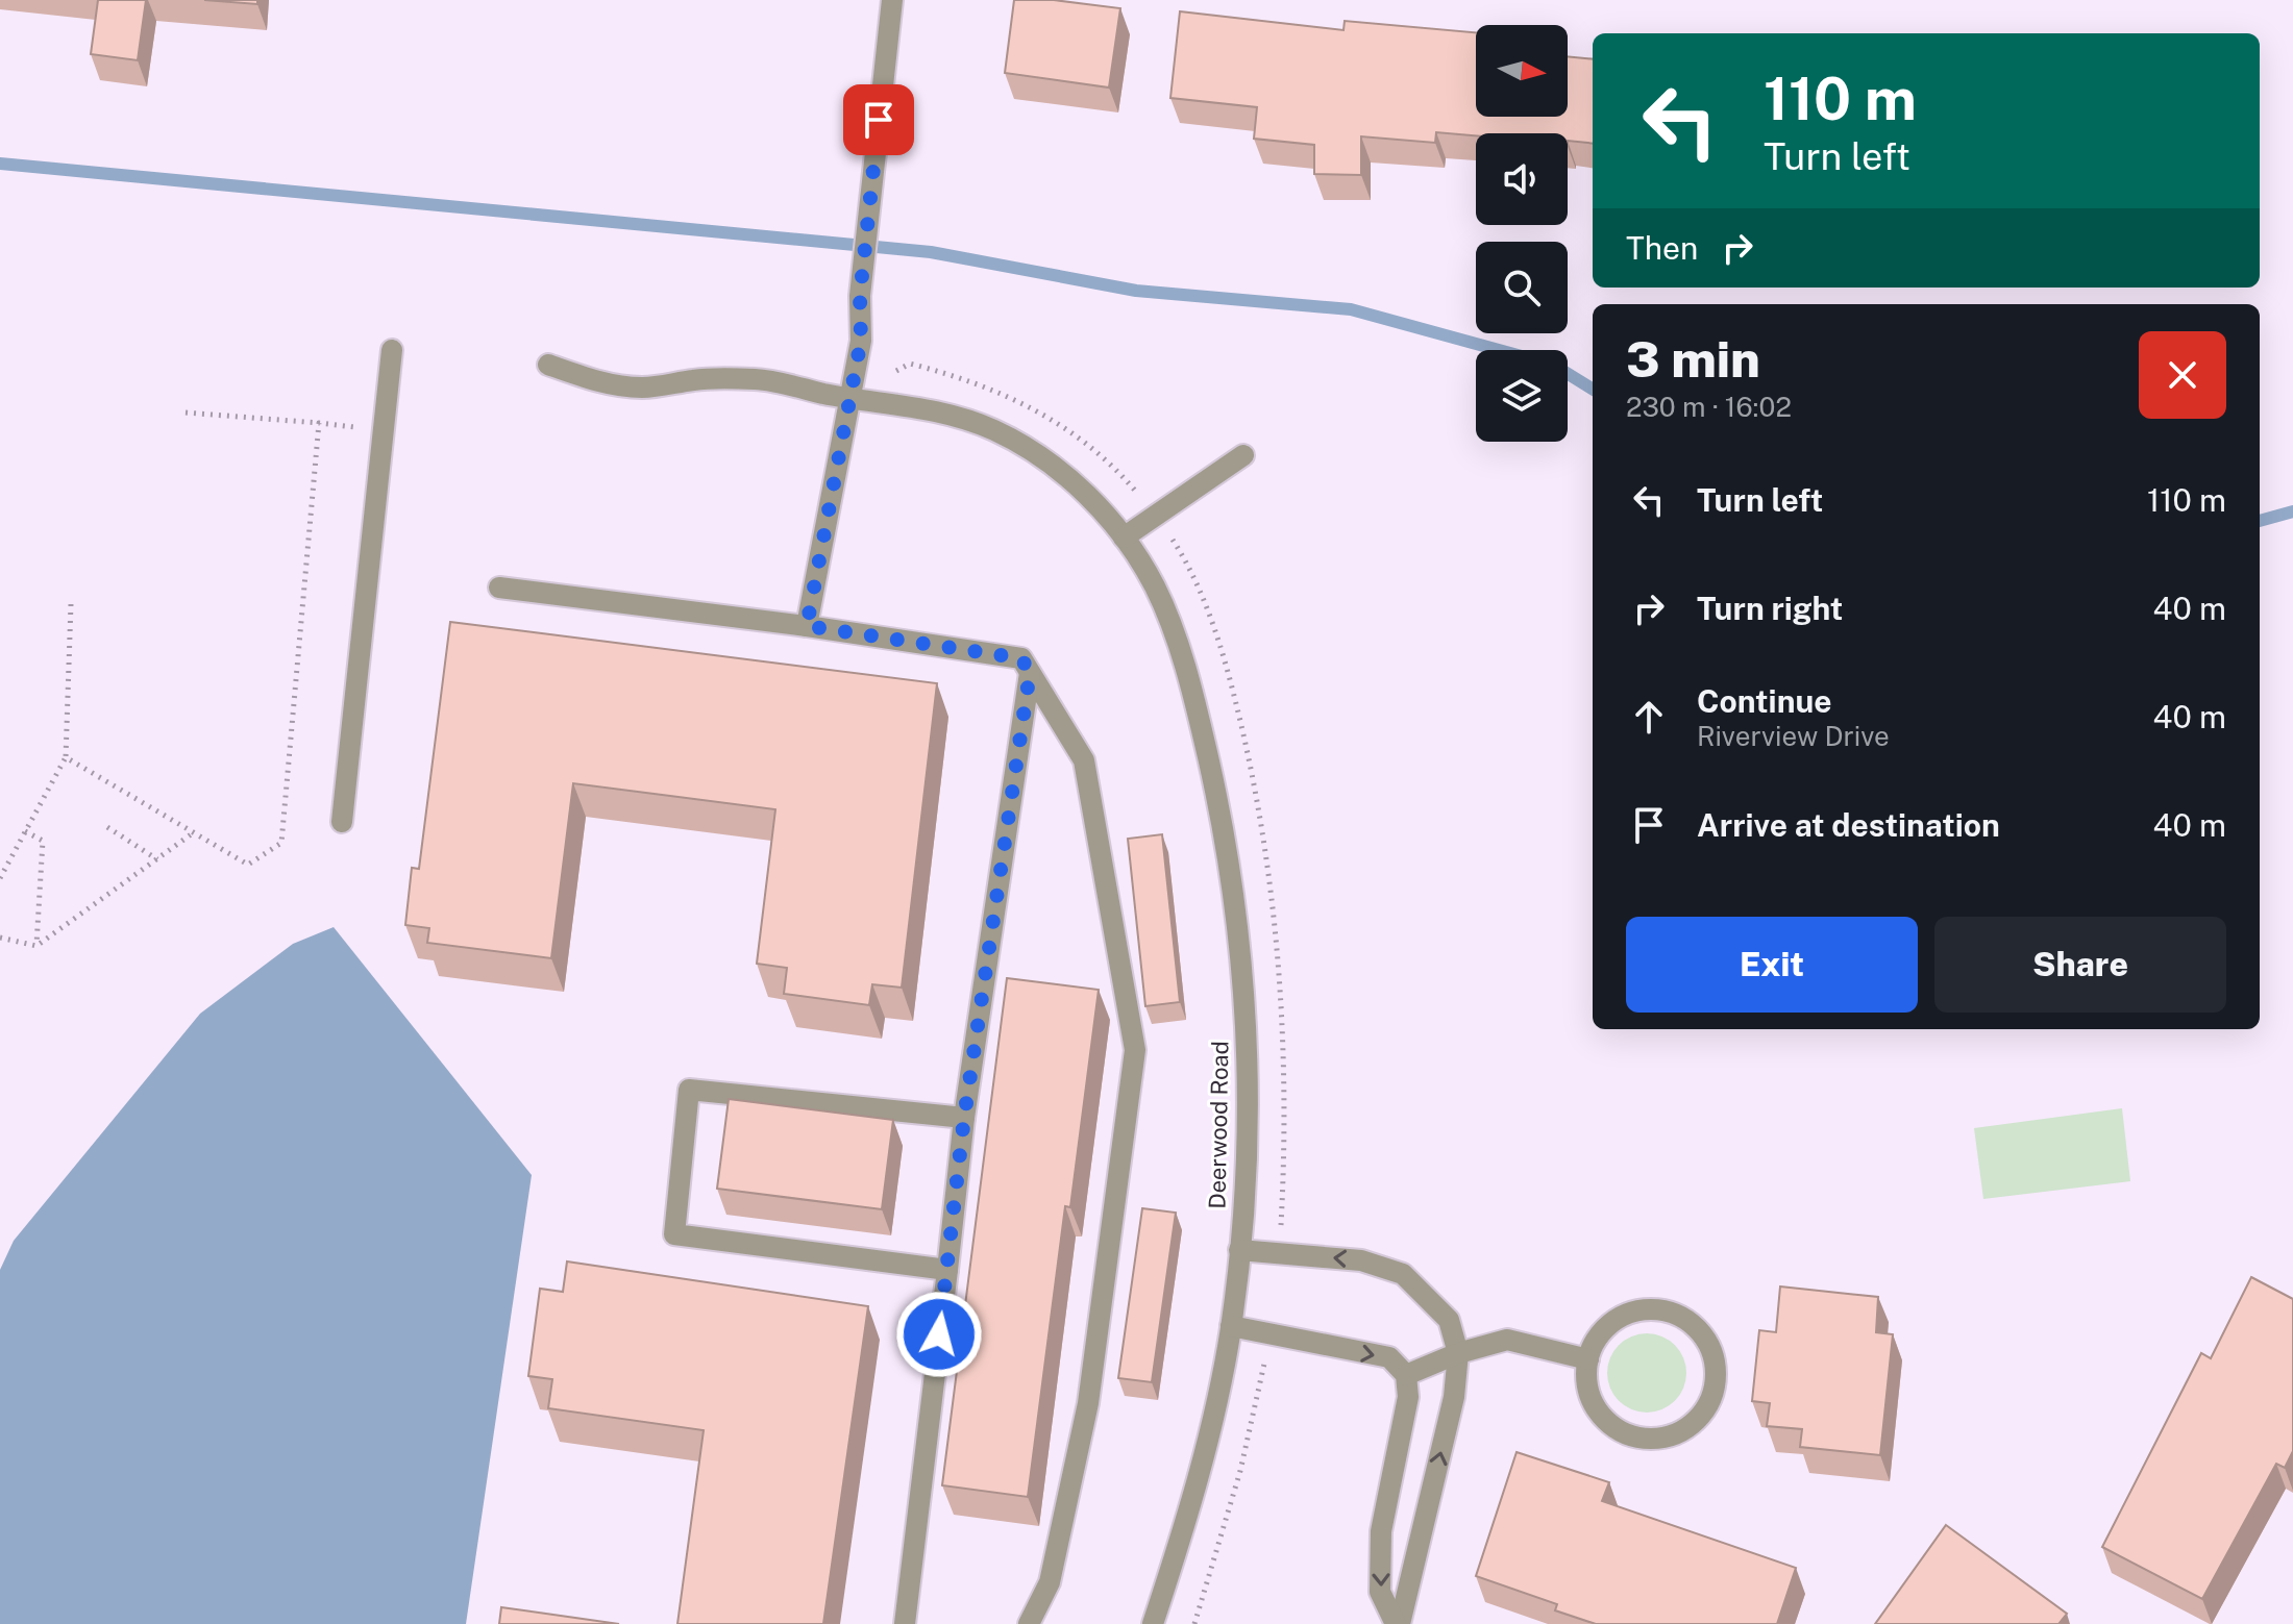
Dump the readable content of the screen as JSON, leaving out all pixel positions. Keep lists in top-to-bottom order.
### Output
{
  "streets": {
    "street": ["Deerwood Road"]
  },
  "north": "right",
  "page": {
    "turn": ["110 m", "Turn left"],
    "then": "Then",
    "heading": ["3 min", "230 m · 16:02"],
    "list": [
      {
        "name": "Turn left",
        "value": "110 m"
      },
      {
        "name": "Turn right",
        "value": "40 m"
      },
      {
        "name": "Continue",
        "note": "Riverview Drive",
        "value": "40 m"
      },
      {
        "name": "Arrive at destination",
        "value": "40 m"
      }
    ],
    "buttons": ["Exit", "Share"]
  }
}
